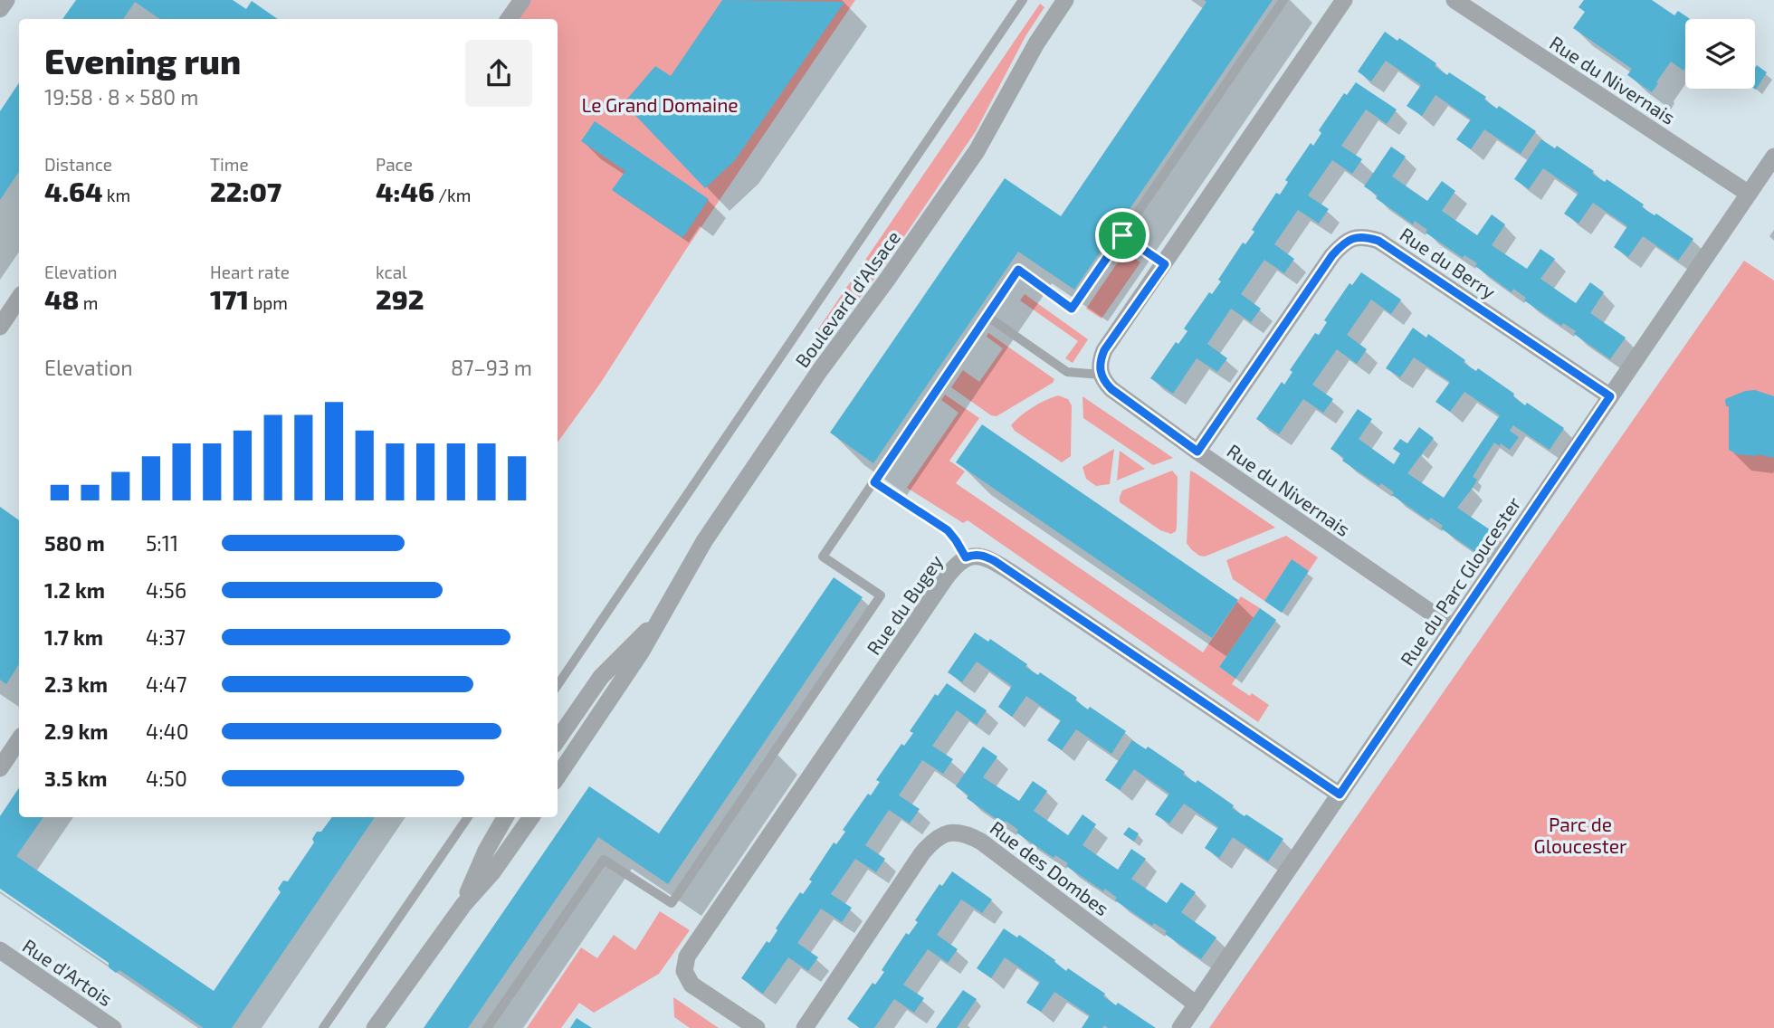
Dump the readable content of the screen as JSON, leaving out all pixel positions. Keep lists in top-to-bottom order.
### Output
{
  "streets": {
    "street": [
      "Rue du Nivernais",
      "Rue du Berry",
      "Boulevard d'Alsace",
      "Rue du Parc Gloucester",
      "Rue du Bugey",
      "Rue des Dombes",
      "Rue d'Artois"
    ]
  },
  "crossings": [
    ["Rue du Nivernais", "Rue du Berry"],
    ["Rue du Nivernais", "Rue du Parc Gloucester"],
    ["Rue du Berry", "Rue du Parc Gloucester"],
    ["Rue du Parc Gloucester", "Rue du Bugey"],
    ["Rue du Parc Gloucester", "Rue des Dombes"]
  ],
  "parks": ["Le Grand Domaine", "Parc de Gloucester"],
  "page": {
    "heading": ["Evening run", "19:58 · 8 × 580 m"],
    "stats": [
      ["Distance", "4.64 km"],
      ["Time", "22:07"],
      ["Pace", "4:46 /km"],
      ["Elevation", "48 m"],
      ["Heart rate", "171 bpm"],
      ["kcal", "292"]
    ],
    "chart": ["Elevation", "87–93 m"],
    "list": [
      {
        "name": "580 m",
        "note": "5:11"
      },
      {
        "name": "1.2 km",
        "note": "4:56"
      },
      {
        "name": "1.7 km",
        "note": "4:37"
      },
      {
        "name": "2.3 km",
        "note": "4:47"
      },
      {
        "name": "2.9 km",
        "note": "4:40"
      },
      {
        "name": "3.5 km",
        "note": "4:50"
      }
    ]
  }
}
